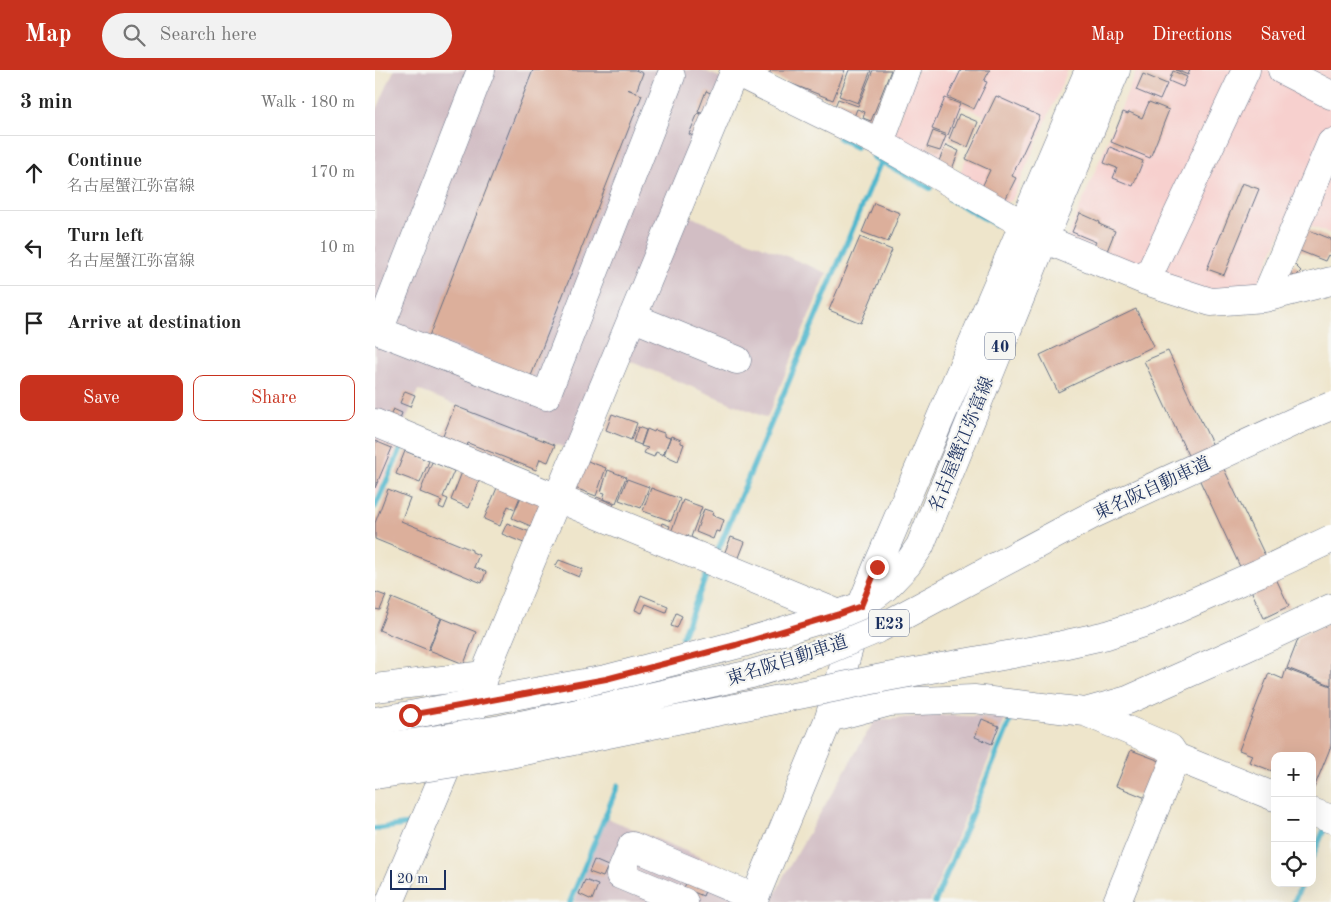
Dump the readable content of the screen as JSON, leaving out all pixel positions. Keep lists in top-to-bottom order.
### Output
{
  "streets": {
    "main road": [
      "40",
      "名古屋蟹江弥富線",
      "東名阪自動車道",
      "E23"
    ]
  },
  "scale_bar": "20 m",
  "page": {
    "header": "Map",
    "search": "Search here",
    "nav": ["Map", "Directions", "Saved"],
    "heading": ["3 min", "Walk · 180 m"],
    "list": [
      ["Continue", "名古屋蟹江弥富線", "170 m"],
      ["Turn left", "名古屋蟹江弥富線", "10 m"],
      "Arrive at destination"
    ],
    "buttons": ["Save", "Share"],
    "map_buttons": ["+", "−"],
    "scale": "20 m"
  }
}
